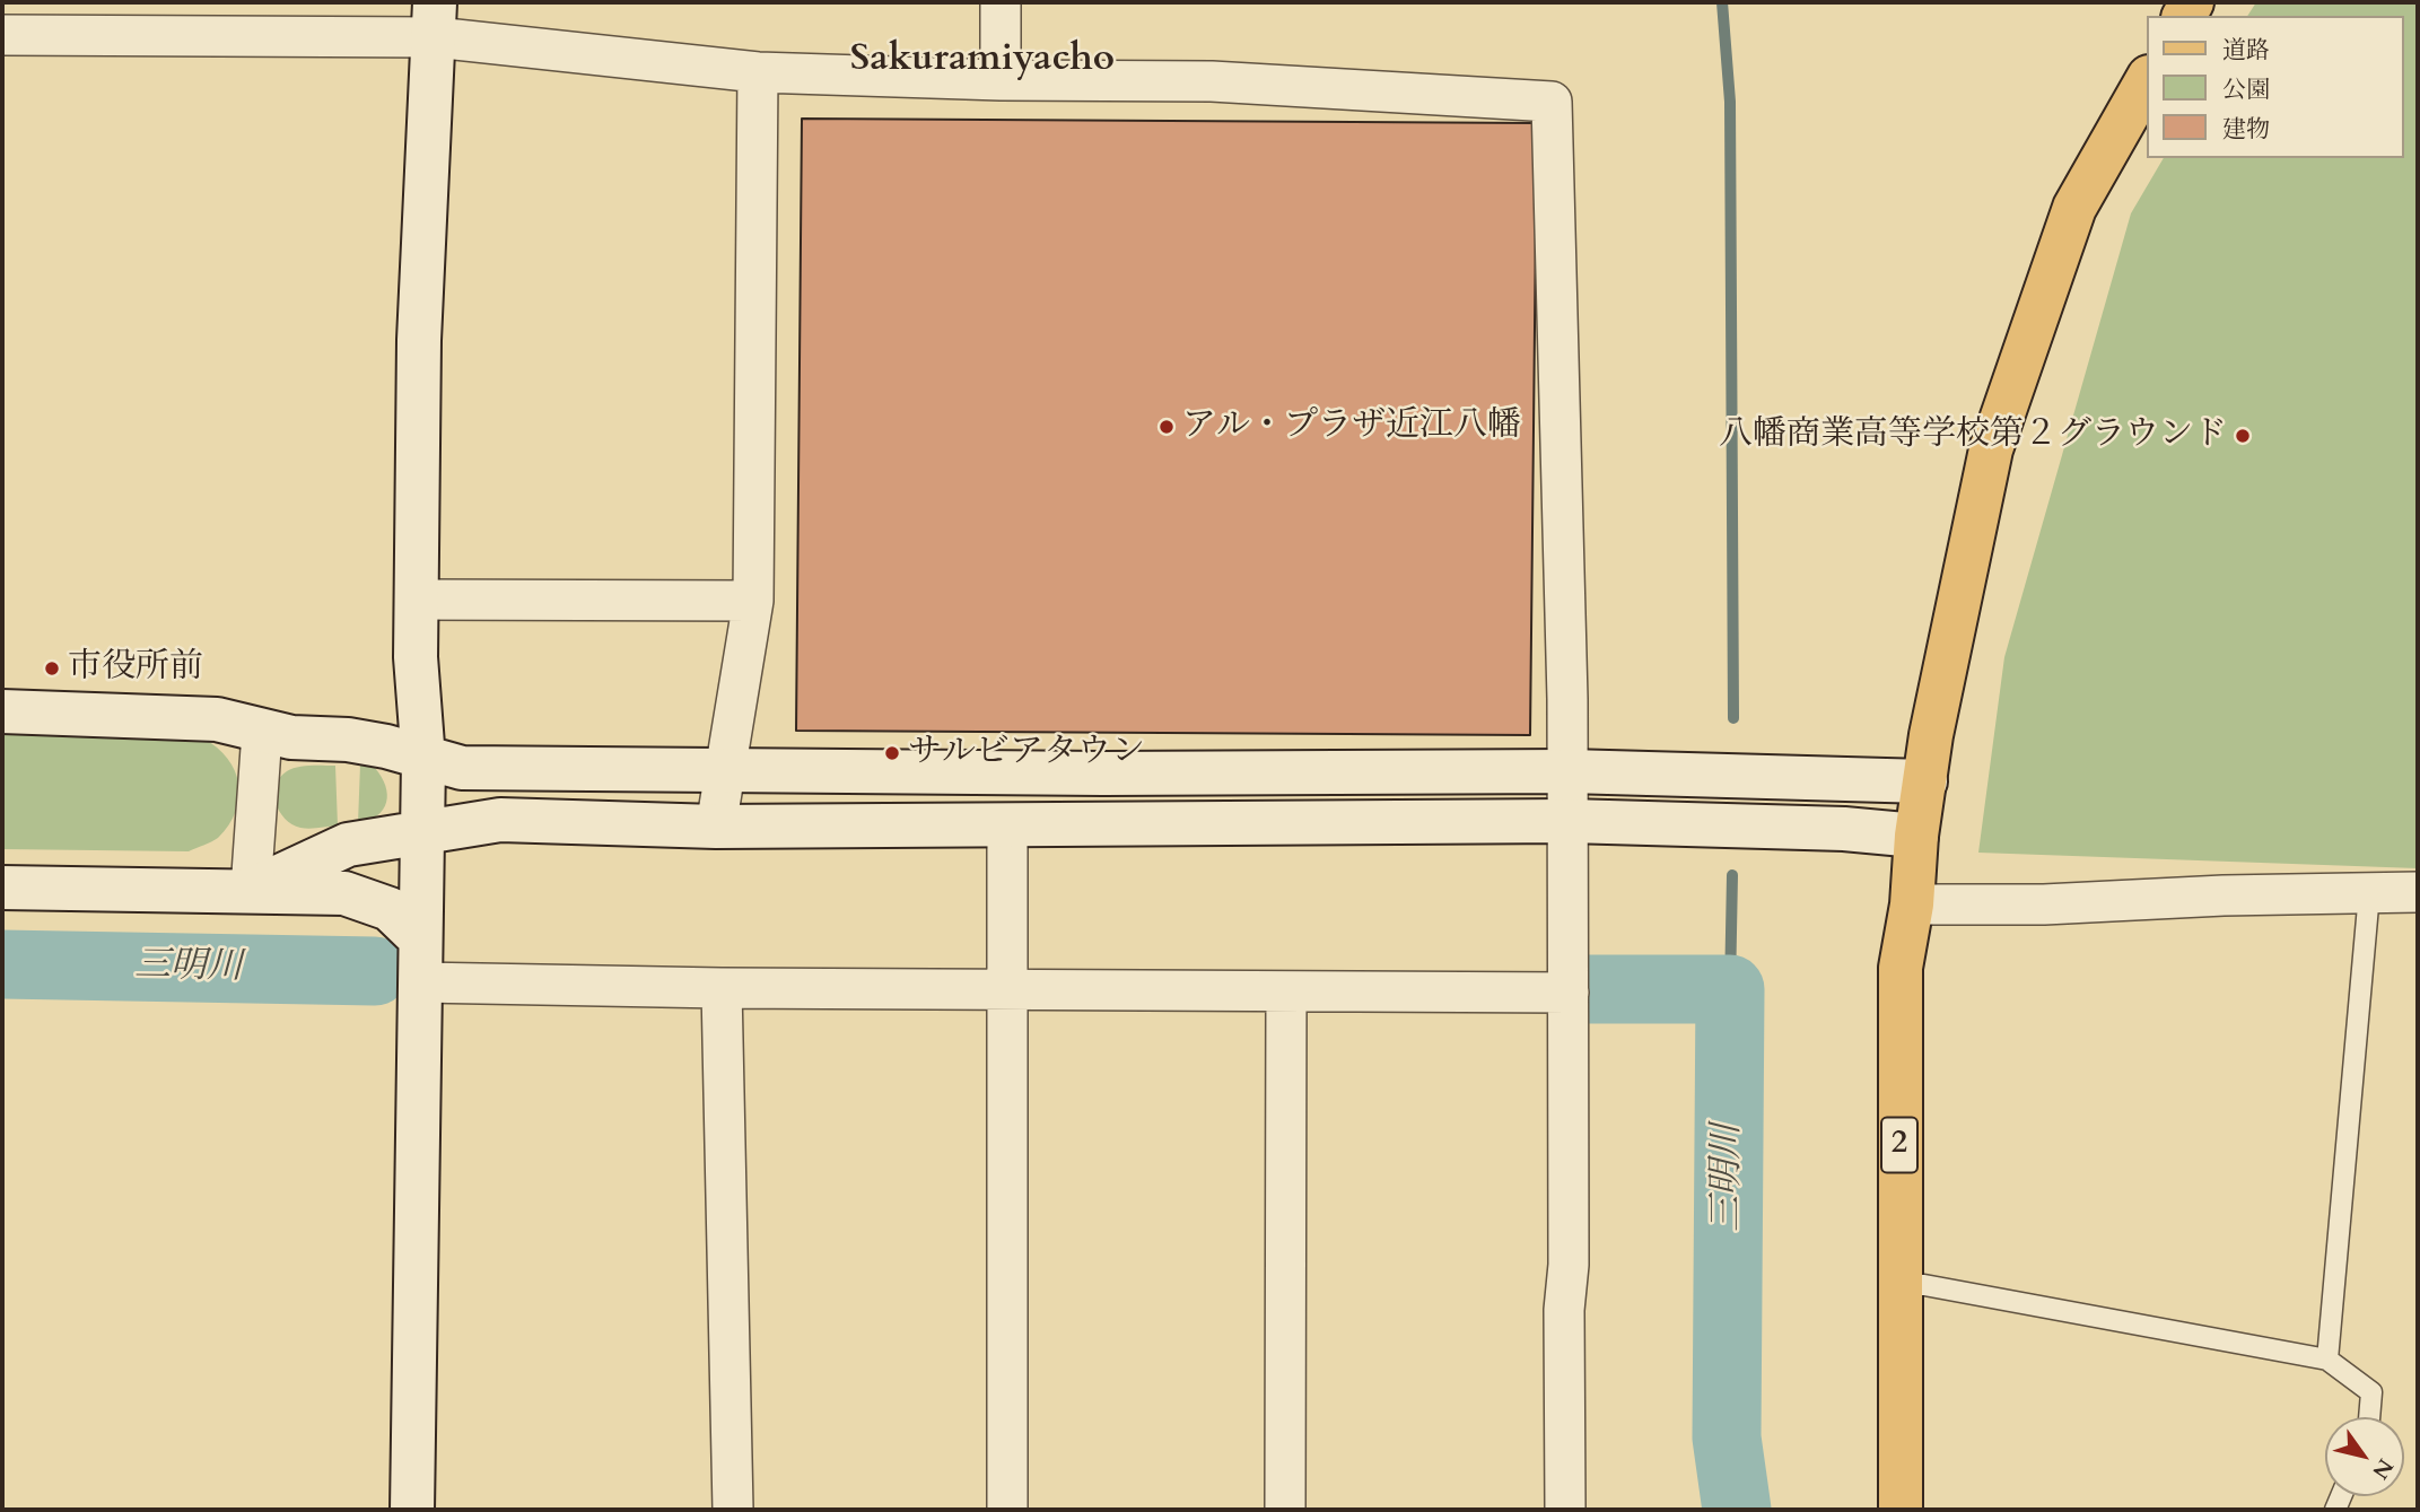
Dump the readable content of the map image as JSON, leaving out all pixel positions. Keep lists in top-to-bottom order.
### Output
{
  "streets": {
    "main road": ["2"]
  },
  "districts": ["Sakuramiyacho"],
  "water": ["三明川"],
  "places": [
    "アル・プラザ近江八幡",
    "八幡商業高等学校第２グラウンド",
    "市役所前",
    "サルビアタウン"
  ],
  "legend": ["道路", "公園", "建物"],
  "north": "bottom right"
}
